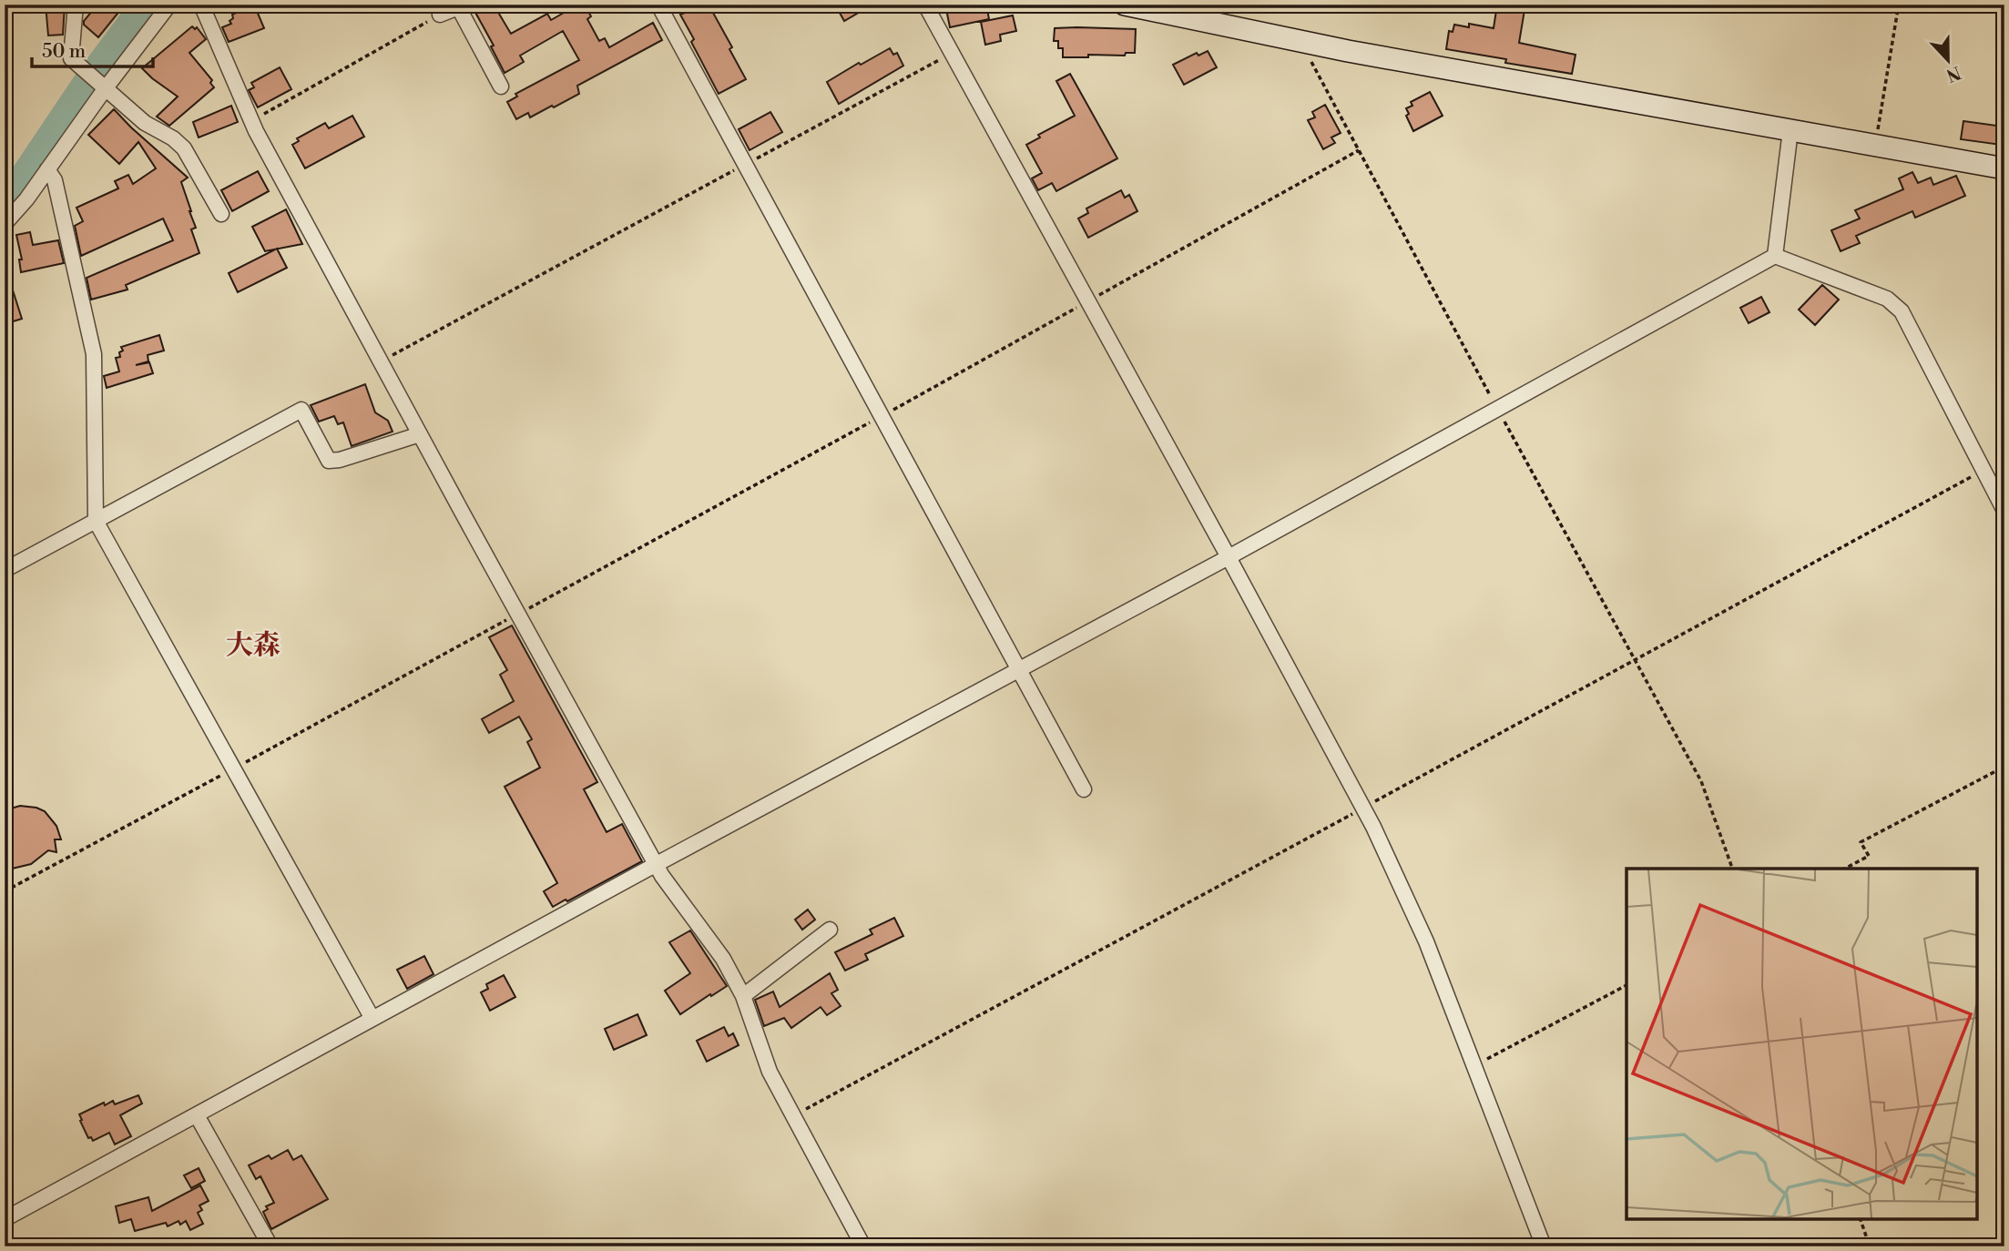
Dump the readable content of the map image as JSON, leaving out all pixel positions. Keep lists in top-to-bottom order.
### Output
{
  "districts": ["大森"],
  "scale_bar": "50 m",
  "north": "bottom"
}
